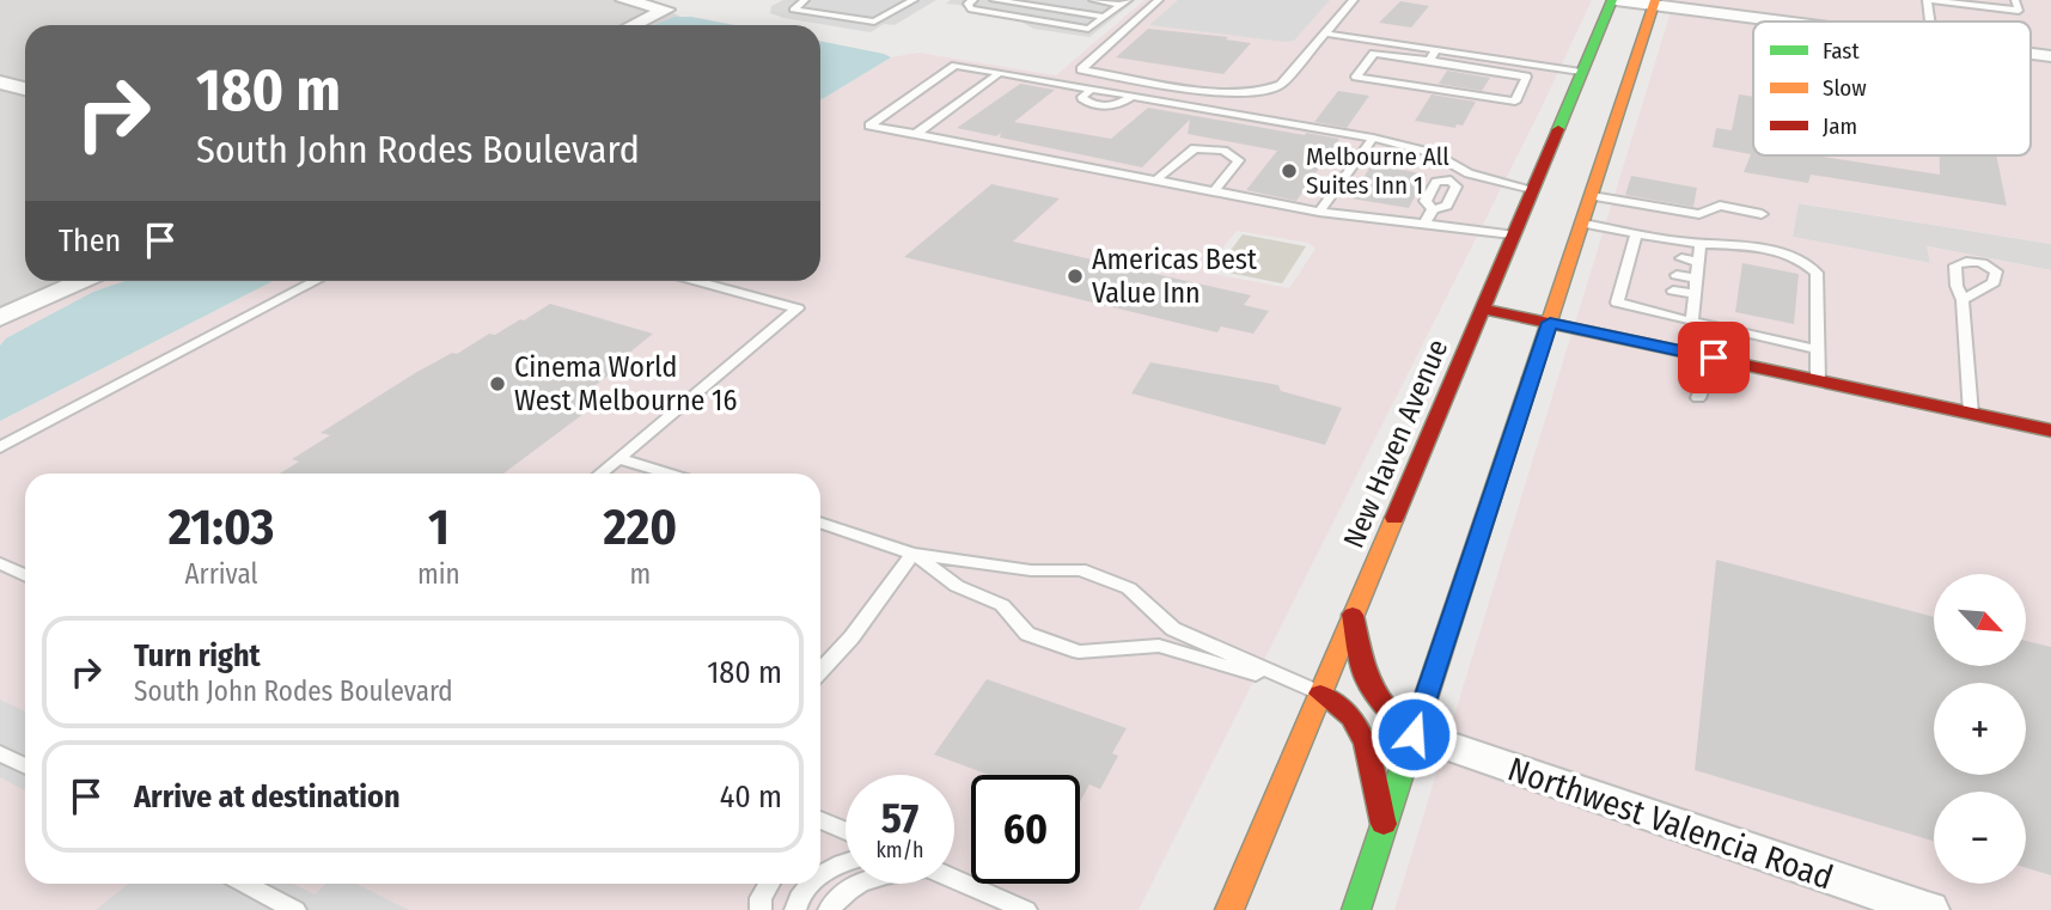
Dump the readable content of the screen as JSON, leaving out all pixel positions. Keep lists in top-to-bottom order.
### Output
{
  "streets": {
    "main road": ["New Haven Avenue"],
    "street": ["Northwest Valencia Road"]
  },
  "places": ["Melbourne All Suites Inn 1", "Americas Best Value Inn", "Cinema World West Melbourne 16"],
  "legend": ["Fast", "Slow", "Jam"],
  "north": "bottom right",
  "page": {
    "turn": ["180 m", "South John Rodes Boulevard"],
    "then": "Then",
    "eta": [
      "21:03",
      "Arrival",
      "1",
      "min",
      "220",
      "m"
    ],
    "map_buttons": ["+", "−"],
    "list": [
      {
        "name": "Turn right",
        "note": "South John Rodes Boulevard",
        "value": "180 m"
      },
      {
        "name": "Arrive at destination",
        "value": "40 m"
      }
    ],
    "speed": "57 km/h",
    "limit": "60"
  }
}
